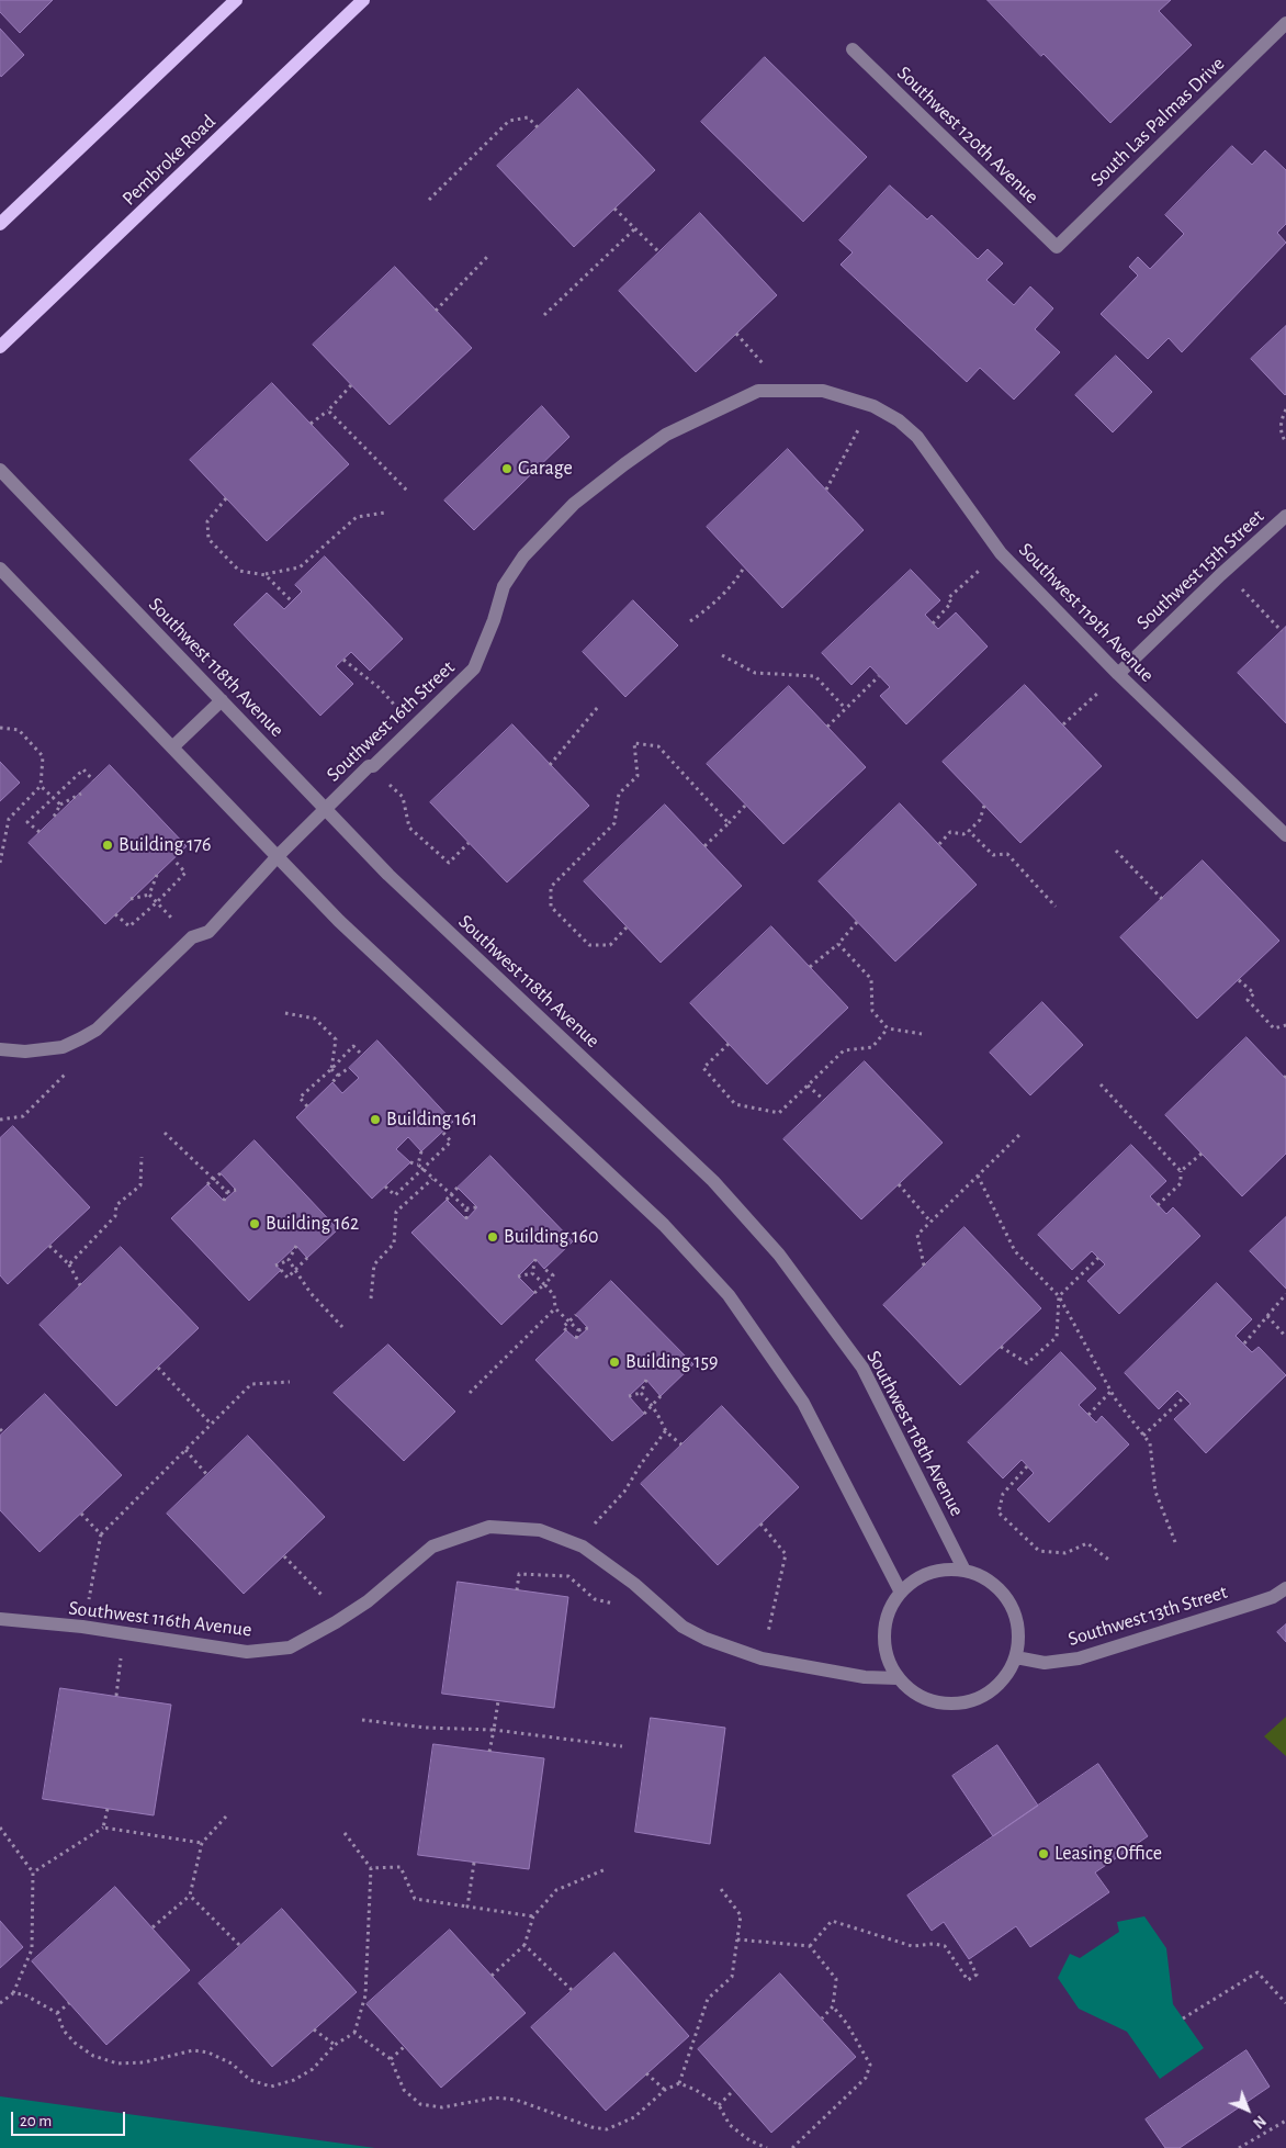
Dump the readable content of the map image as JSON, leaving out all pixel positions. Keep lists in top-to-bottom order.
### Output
{
  "streets": {
    "main road": ["Pembroke Road"],
    "street": [
      "South Las Palmas Drive",
      "Southwest 120th Avenue",
      "Southwest 15th Street",
      "Southwest 119th Avenue",
      "Southwest 118th Avenue",
      "Southwest 16th Street",
      "Southwest 13th Street",
      "Southwest 116th Avenue"
    ]
  },
  "crossings": [
    ["South Las Palmas Drive", "Southwest 120th Avenue"],
    ["Southwest 15th Street", "Southwest 119th Avenue"],
    ["Southwest 119th Avenue", "Southwest 16th Street"],
    ["Southwest 118th Avenue", "Southwest 16th Street"],
    ["Southwest 118th Avenue", "Southwest 13th Street"],
    ["Southwest 118th Avenue", "Southwest 116th Avenue"],
    ["Southwest 13th Street", "Southwest 116th Avenue"]
  ],
  "places": [
    "Garage",
    "Building 176",
    "Building 161",
    "Building 162",
    "Building 160",
    "Building 159",
    "Leasing Office"
  ],
  "scale_bar": "20 m",
  "north": "bottom right"
}
